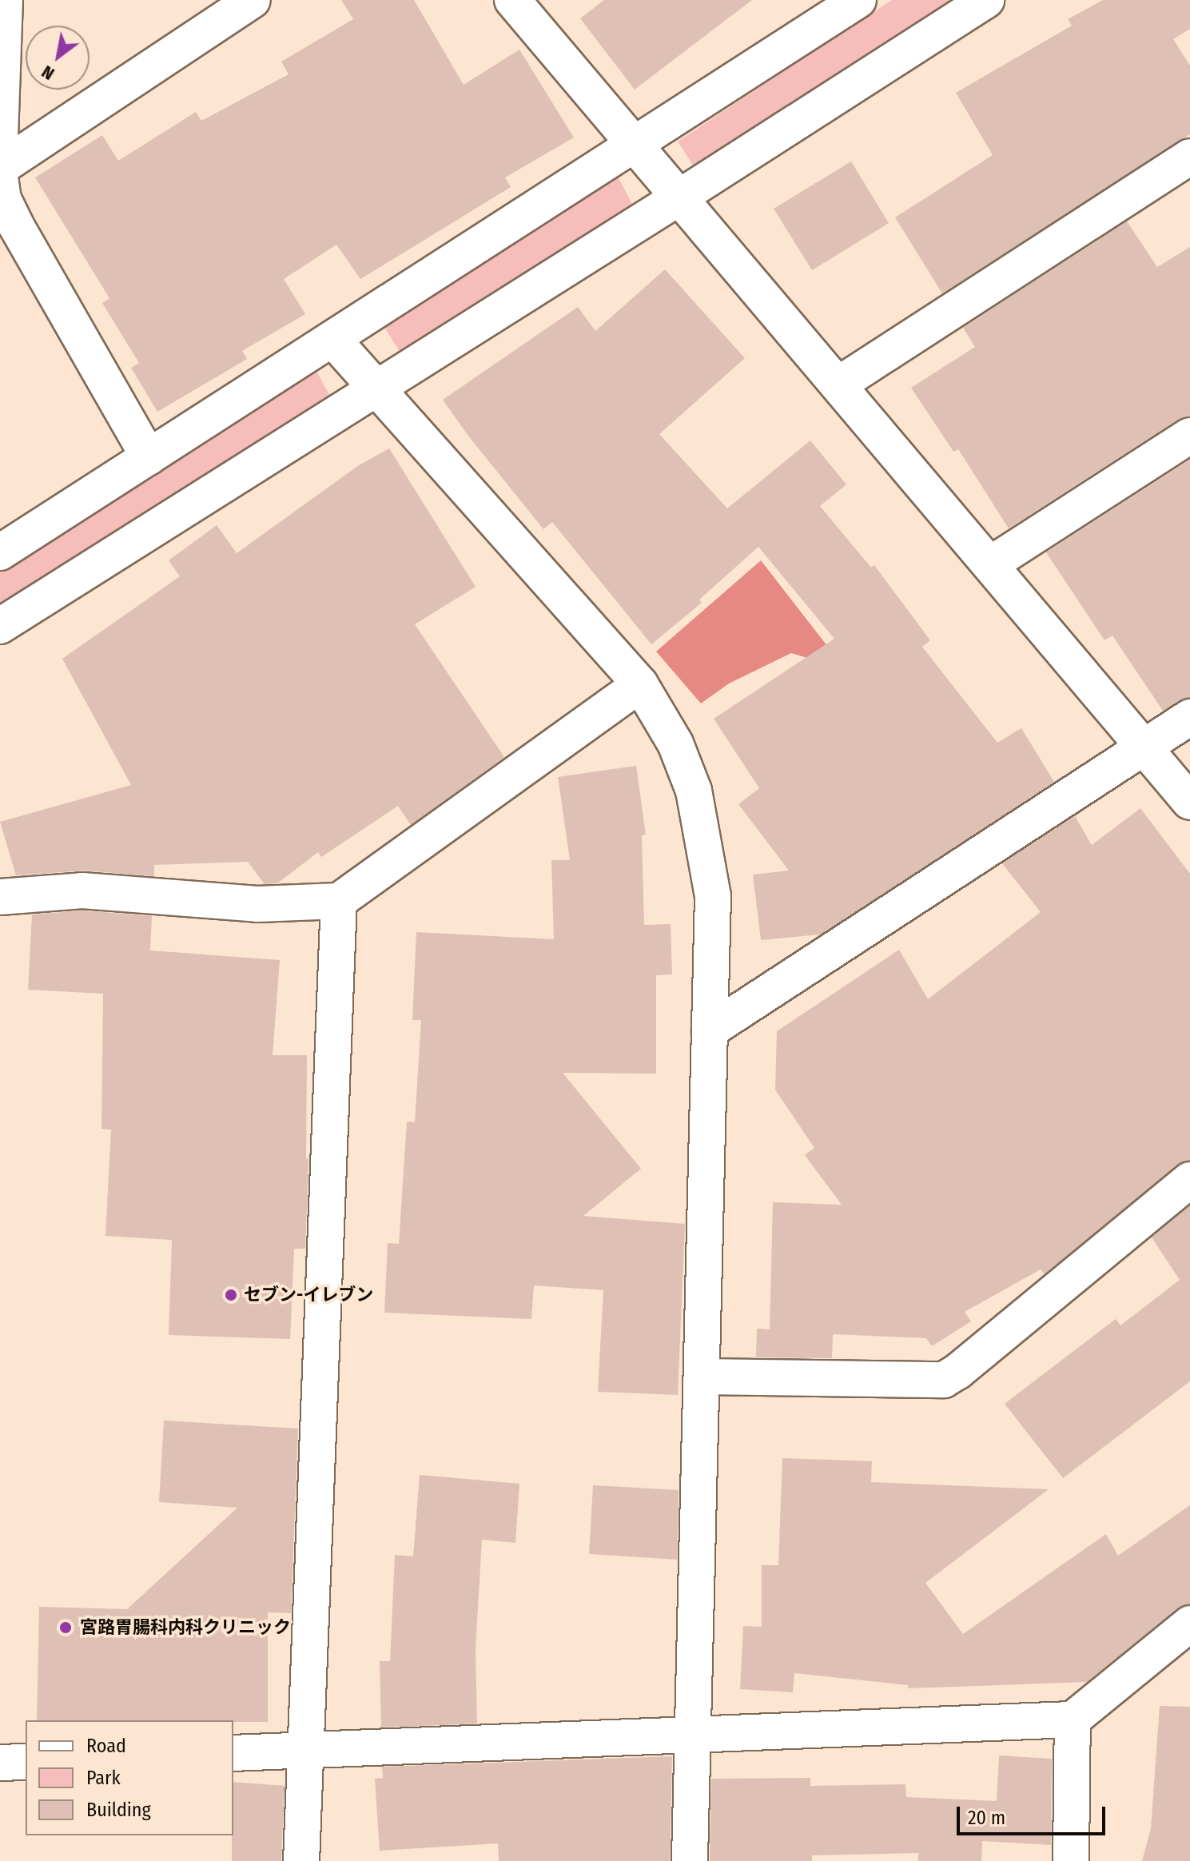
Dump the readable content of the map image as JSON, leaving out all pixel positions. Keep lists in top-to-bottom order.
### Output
{
  "places": ["セブン-イレブン", "宮路胃腸科内科クリニック"],
  "legend": ["Road", "Park", "Building"],
  "scale_bar": "20 m",
  "north": "bottom left"
}
